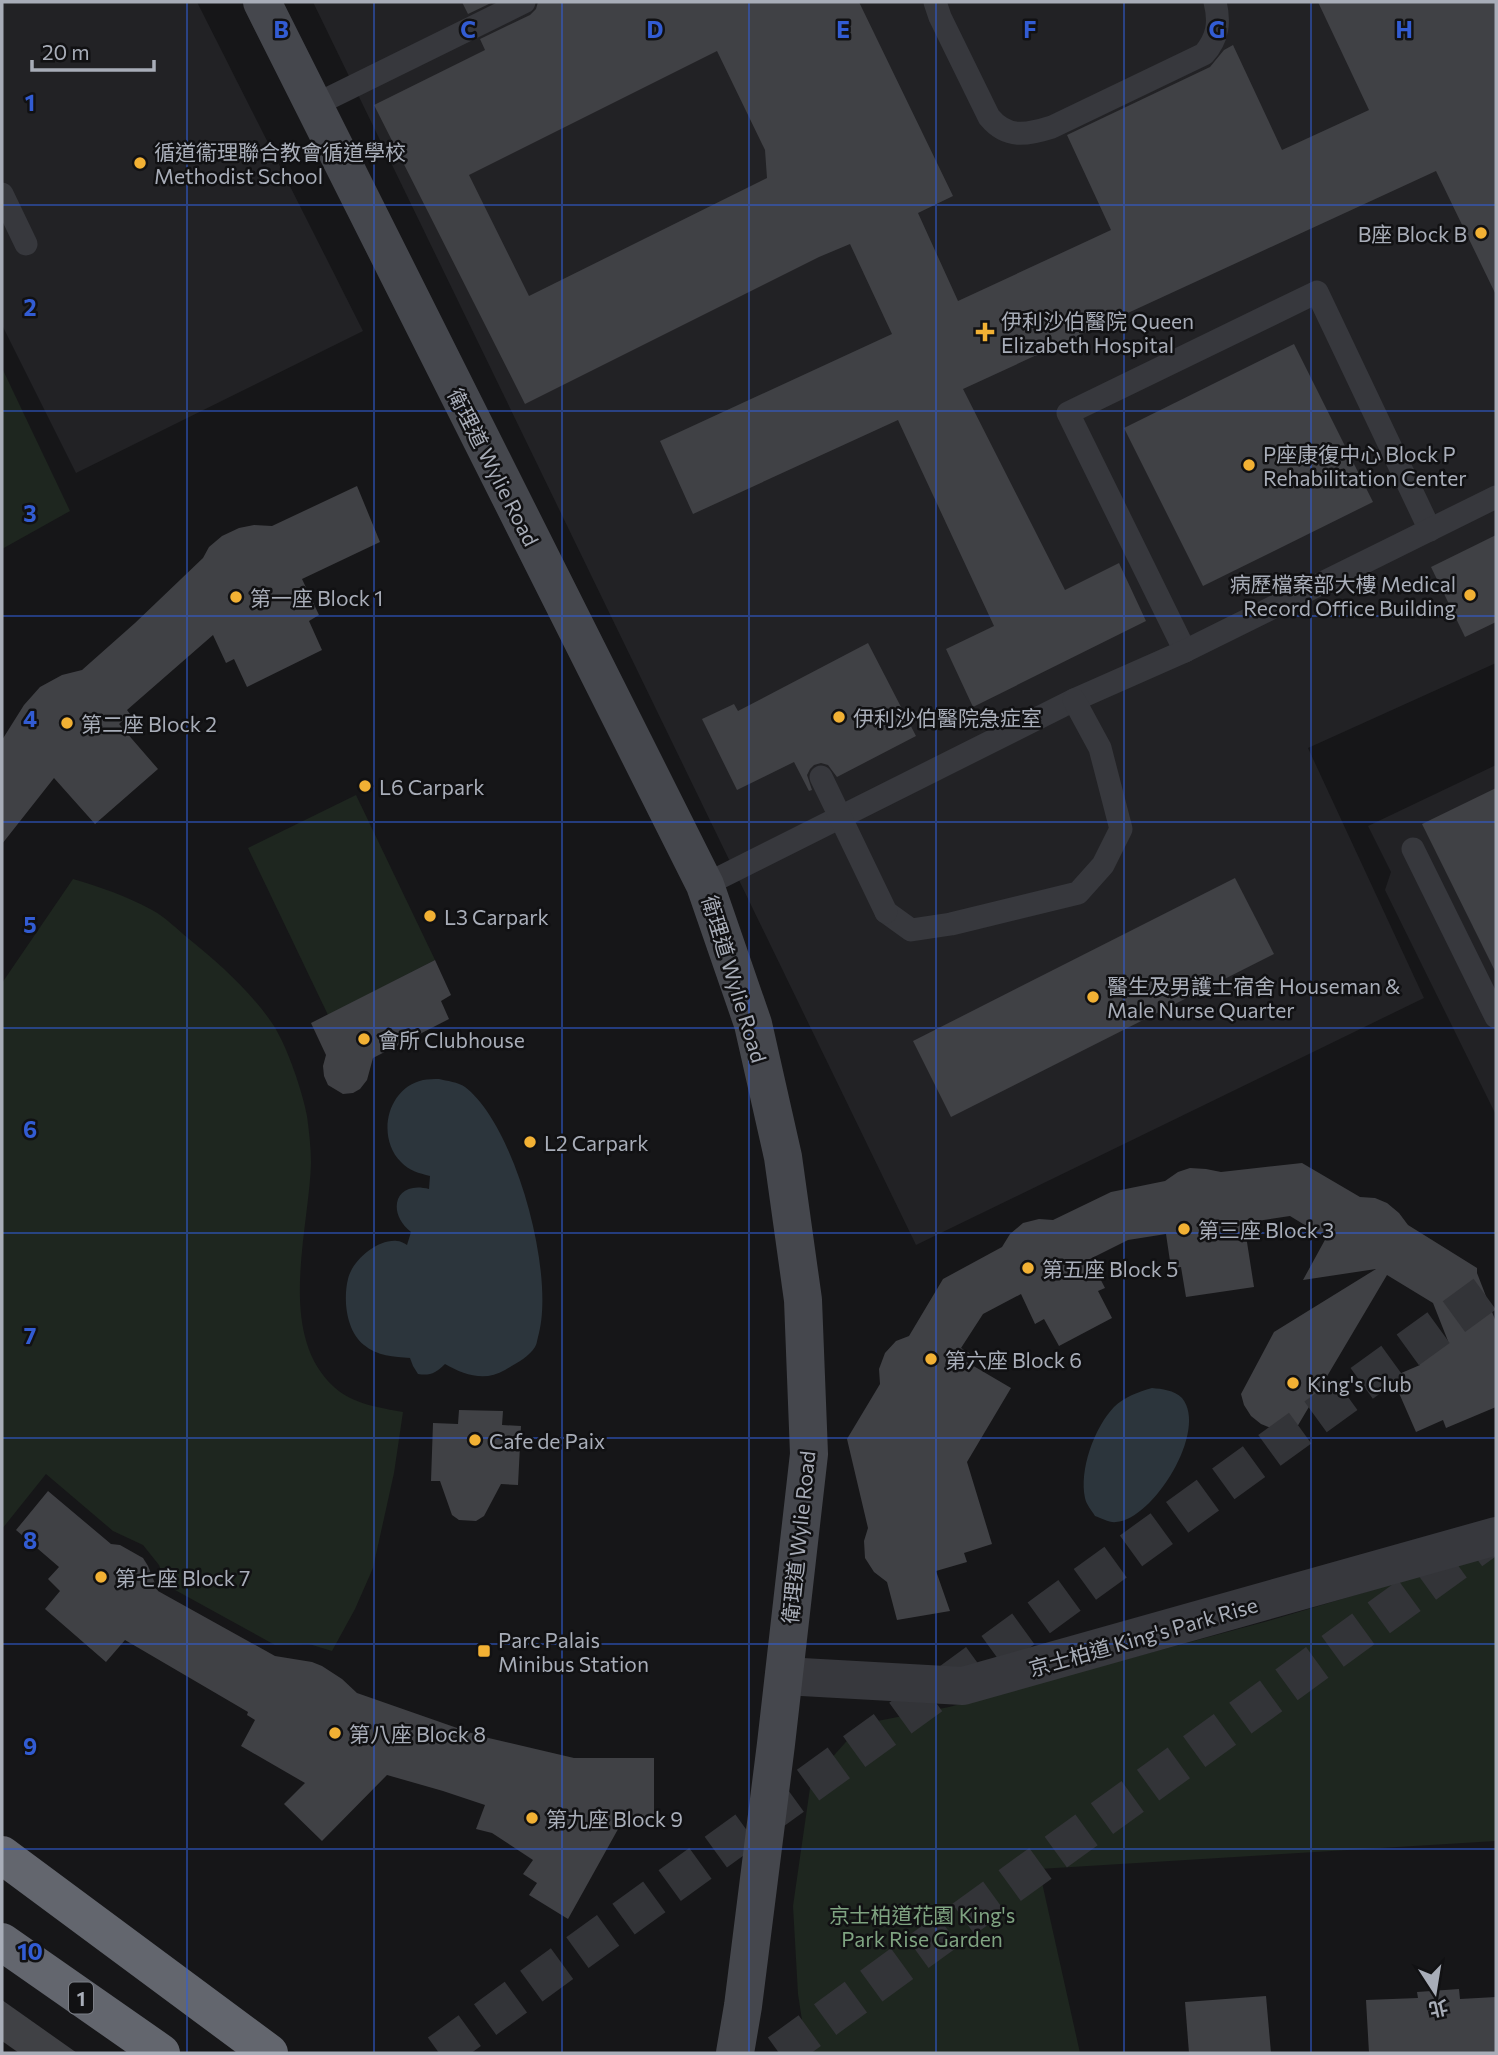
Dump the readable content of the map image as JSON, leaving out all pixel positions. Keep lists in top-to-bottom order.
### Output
{
  "streets": {
    "highway": ["1"],
    "street": ["衛理道 Wylie Road", "京士柏道 King's Park Rise"]
  },
  "crossings": [
    ["衛理道 Wylie Road", "京士柏道 King's Park Rise"]
  ],
  "parks": ["京士柏道花園 King's Park Rise Garden"],
  "places": {
    "other": [
      "循道衞理聯合教會循道學校 Methodist School",
      "B座 Block B",
      "P座康復中心 Block P Rehabilitation Center",
      "病歷檔案部大樓 Medical Record Office Building",
      "第一座 Block 1",
      "伊利沙伯醫院急症室",
      "第二座 Block 2",
      "L6 Carpark",
      "L3 Carpark",
      "醫生及男護士宿舍 Houseman & Male Nurse Quarter",
      "會所 Clubhouse",
      "L2 Carpark",
      "第三座 Block 3",
      "第五座 Block 5",
      "第六座 Block 6",
      "King's Club",
      "Cafe de Paix",
      "第七座 Block 7",
      "第八座 Block 8",
      "第九座 Block 9"
    ],
    "health": ["伊利沙伯醫院 Queen Elizabeth Hospital"],
    "transit": ["Parc Palais Minibus Station"]
  },
  "scale_bar": "20 m",
  "north": "bottom",
  "grid": {
    "columns": [
      "B",
      "C",
      "D",
      "E",
      "F",
      "G",
      "H"
    ],
    "rows": [
      "1",
      "2",
      "3",
      "4",
      "5",
      "6",
      "7",
      "8",
      "9",
      "10"
    ]
  }
}
